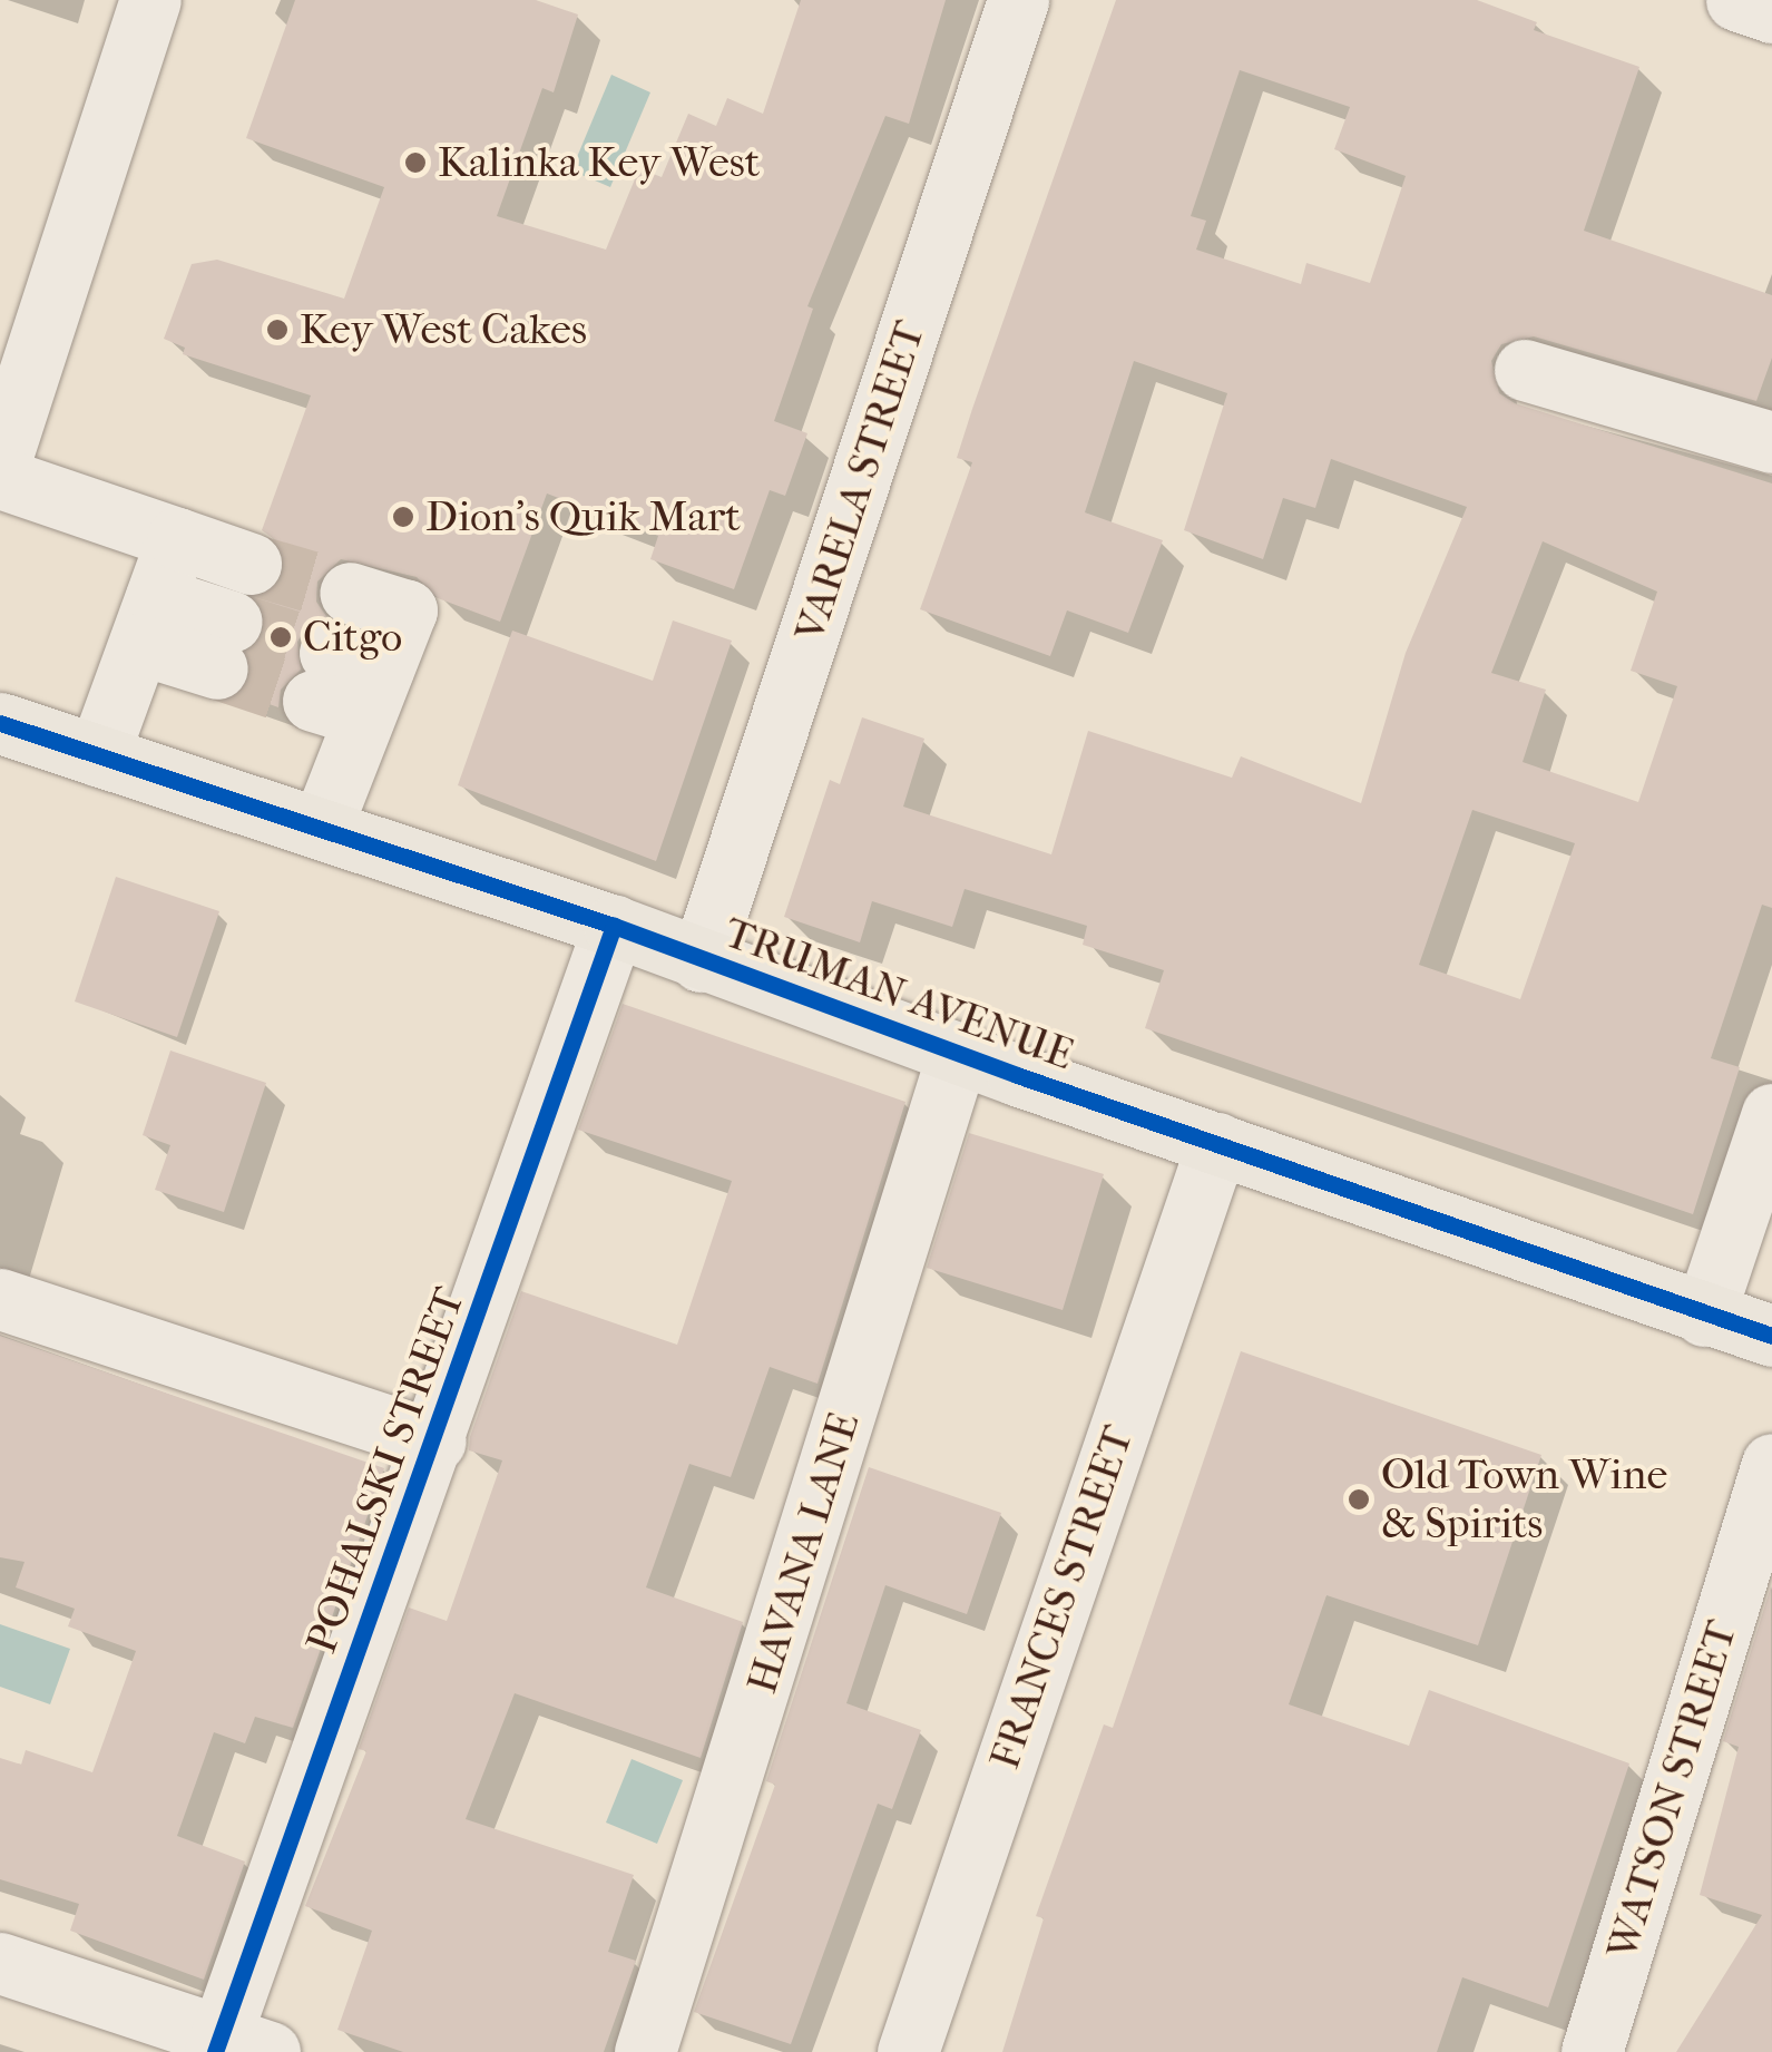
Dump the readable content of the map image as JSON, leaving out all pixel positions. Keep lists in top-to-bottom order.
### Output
{
  "streets": {
    "main road": ["TRUMAN AVENUE"],
    "street": [
      "VARELA STREET",
      "POHALSKI STREET",
      "HAVANA LANE",
      "FRANCES STREET",
      "WATSON STREET"
    ]
  },
  "crossings": [
    ["VARELA STREET", "TRUMAN AVENUE"],
    ["TRUMAN AVENUE", "POHALSKI STREET"],
    ["TRUMAN AVENUE", "HAVANA LANE"],
    ["TRUMAN AVENUE", "FRANCES STREET"]
  ],
  "places": [
    "Kalinka Key West",
    "Key West Cakes",
    "Dion's Quik Mart",
    "Citgo",
    "Old Town Wine & Spirits"
  ]
}
